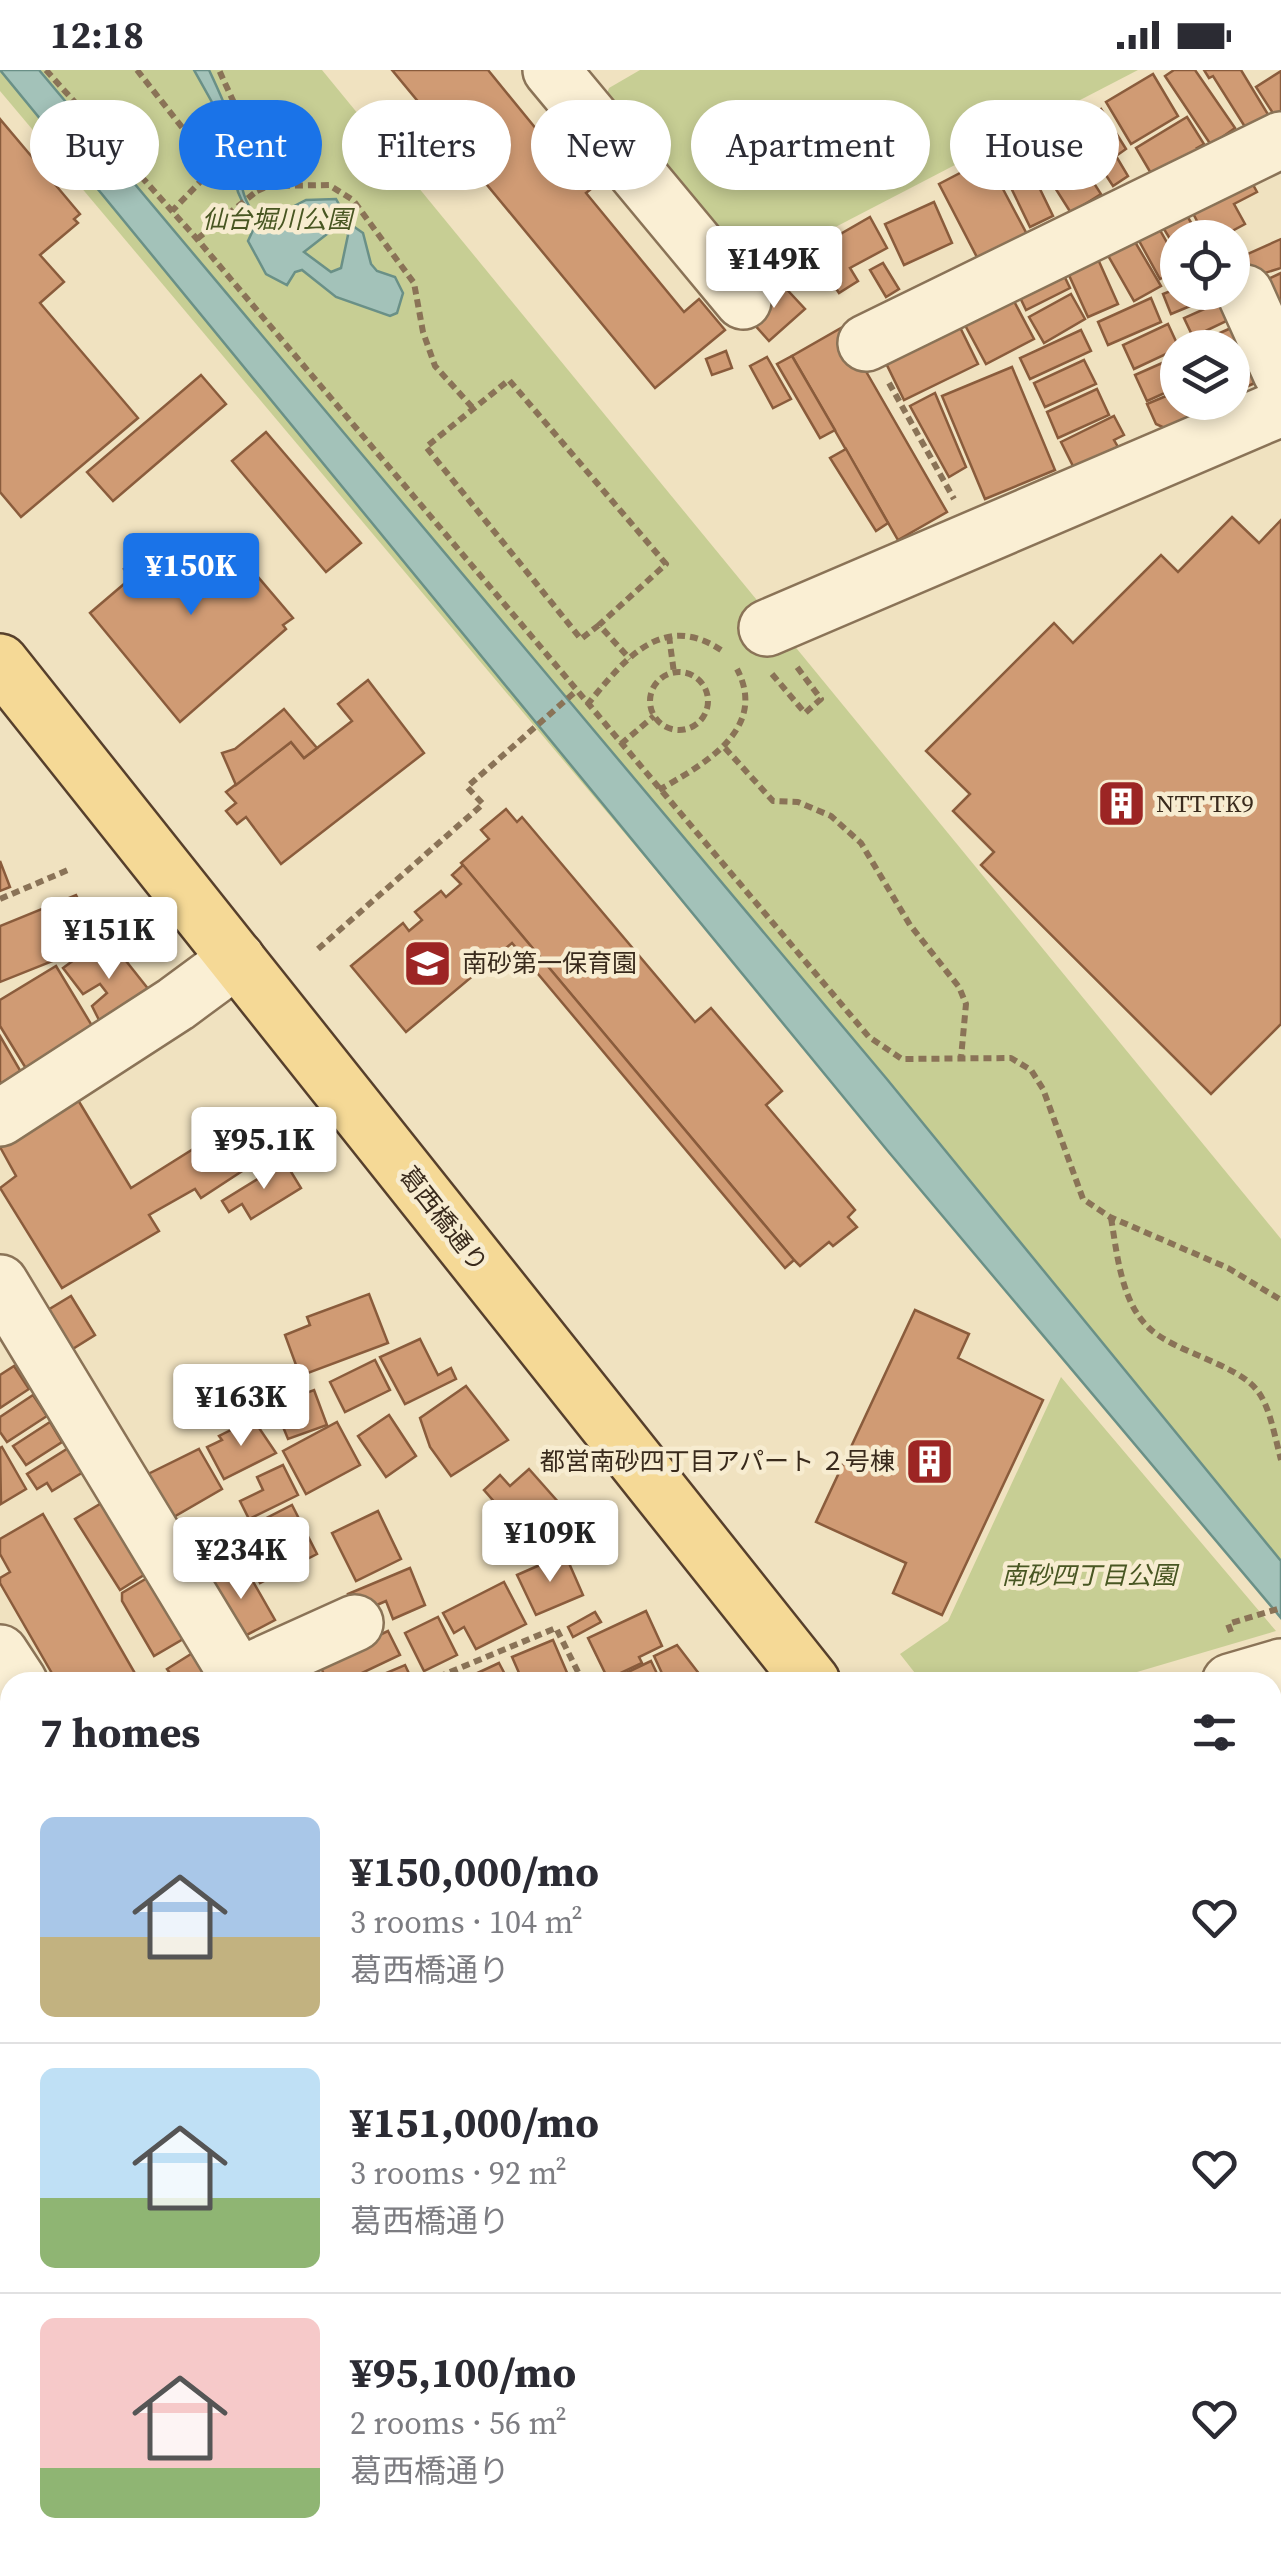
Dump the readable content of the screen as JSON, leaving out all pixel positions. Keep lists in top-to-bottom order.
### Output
{
  "streets": {
    "main road": ["葛西橋通り"]
  },
  "parks": ["仙台堀川公園", "南砂四丁目公園"],
  "places": {
    "building": ["NTT TK9", "都営南砂四丁目アパート ２号棟"],
    "school or university": ["南砂第一保育園"]
  },
  "page": {
    "status": "12:18",
    "chip": [
      "Buy",
      "Rent",
      "Filters",
      "New",
      "Apartment",
      "House"
    ],
    "price": [
      "¥149K",
      "¥150K",
      "¥151K",
      "¥95.1K",
      "¥163K",
      "¥109K",
      "¥234K"
    ],
    "heading": "7 homes",
    "list": [
      {
        "name": "¥150,000/mo",
        "note": "3 rooms · 104 m² · 葛西橋通り"
      },
      {
        "name": "¥151,000/mo",
        "note": "3 rooms · 92 m² · 葛西橋通り"
      },
      {
        "name": "¥95,100/mo",
        "note": "2 rooms · 56 m² · 葛西橋通り"
      }
    ]
  }
}
